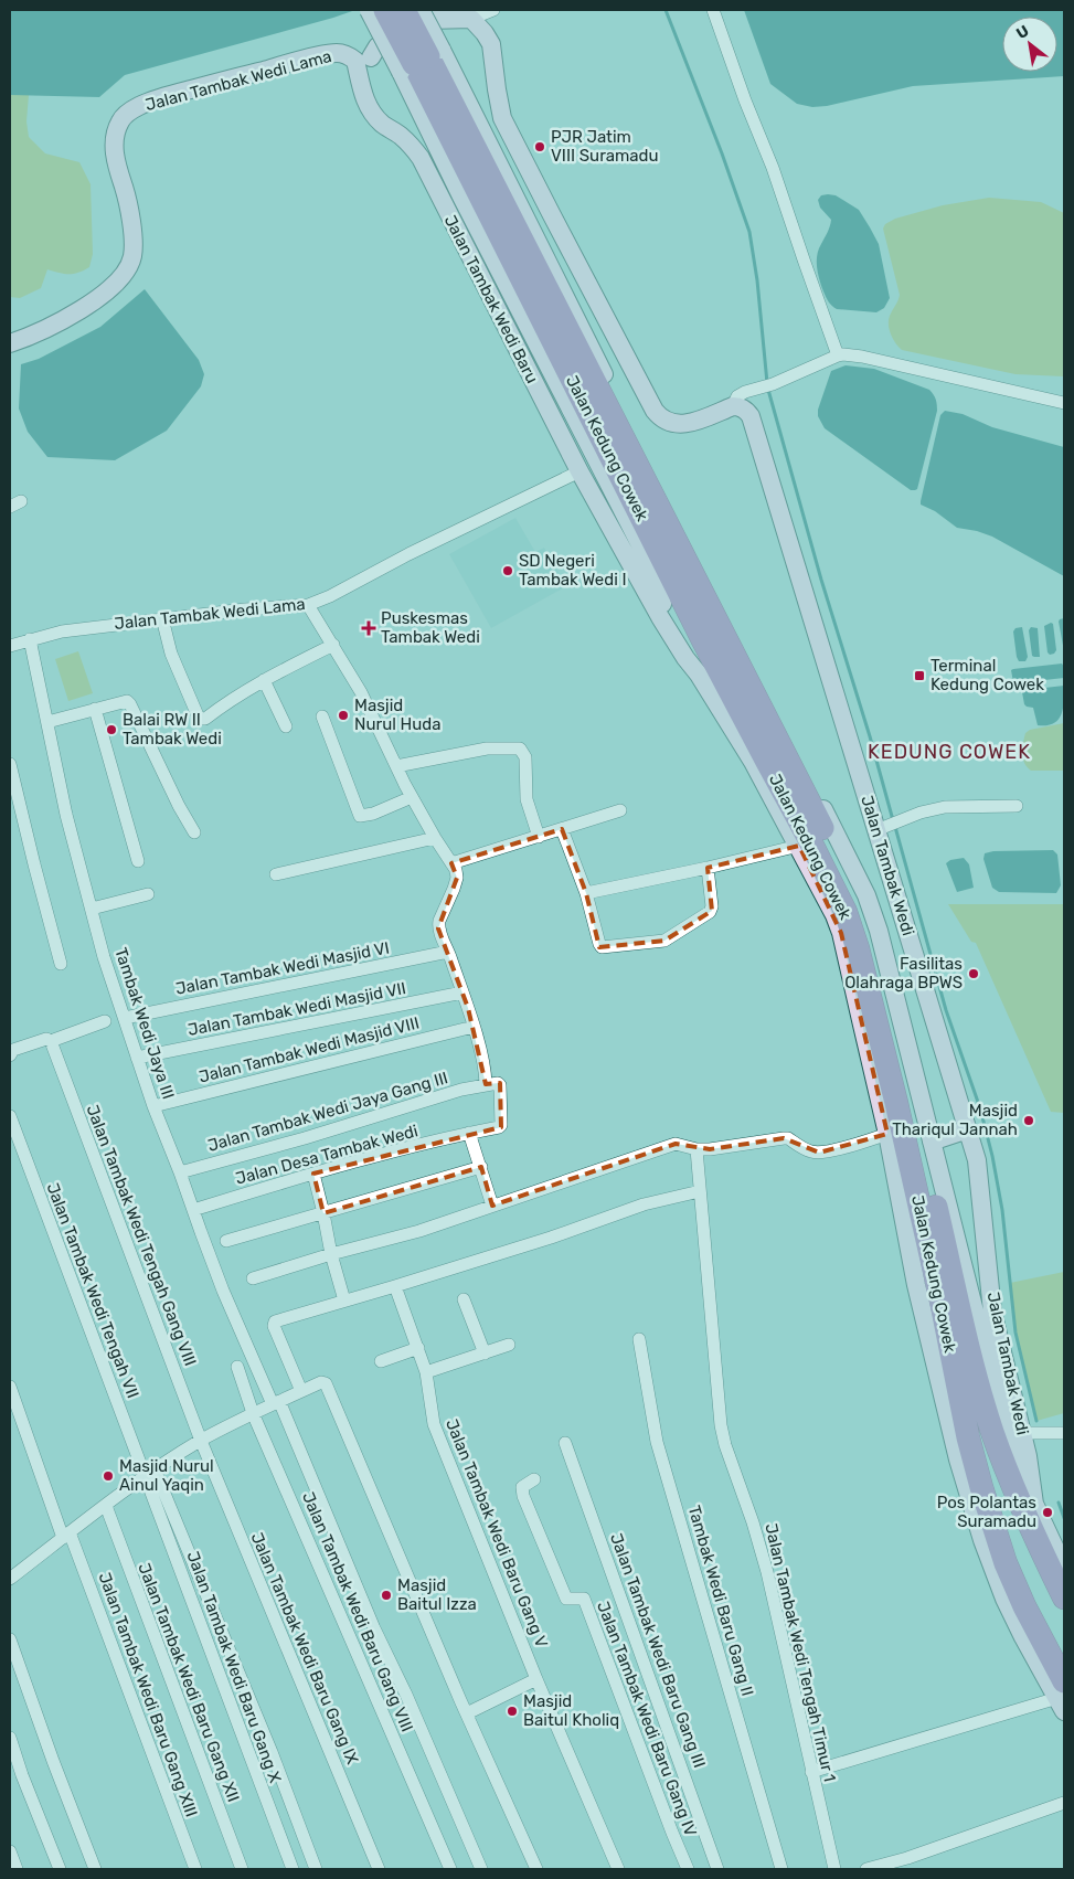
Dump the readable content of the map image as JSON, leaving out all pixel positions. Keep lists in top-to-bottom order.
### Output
{
  "streets": {
    "highway": ["Jalan Kedung Cowek"],
    "main road": ["Jalan Tambak Wedi Lama", "Jalan Tambak Wedi Baru", "Jalan Tambak Wedi"],
    "street": [
      "Jalan Tambak Wedi Masjid VI",
      "Jalan Tambak Wedi Masjid VII",
      "Tambak Wedi Jaya III",
      "Jalan Tambak Wedi Masjid VIII",
      "Jalan Tambak Wedi Jaya Gang III",
      "Jalan Desa Tambak Wedi",
      "Jalan Tambak Wedi Tengah Gang VIII",
      "Jalan Tambak Wedi Tengah VII",
      "Jalan Tambak Wedi Baru Gang V",
      "Tambak Wedi Baru Gang II",
      "Jalan Tambak Wedi Baru Gang VIII",
      "Jalan Tambak Wedi Baru Gang IX",
      "Jalan Tambak Wedi Baru Gang III",
      "Jalan Tambak Wedi Tengah Timur 1",
      "Jalan Tambak Wedi Baru Gang X",
      "Jalan Tambak Wedi Baru Gang XII",
      "Jalan Tambak Wedi Baru Gang XIII",
      "Jalan Tambak Wedi Baru Gang IV"
    ]
  },
  "crossings": [
    ["Jalan Tambak Wedi Lama", "Jalan Tambak Wedi Baru"],
    ["Jalan Tambak Wedi Lama", "Tambak Wedi Jaya III"],
    ["Jalan Tambak Wedi Baru", "Jalan Kedung Cowek"],
    ["Jalan Tambak Wedi Masjid VI", "Tambak Wedi Jaya III"],
    ["Jalan Tambak Wedi Masjid VII", "Tambak Wedi Jaya III"],
    ["Tambak Wedi Jaya III", "Jalan Tambak Wedi Masjid VIII"],
    ["Tambak Wedi Jaya III", "Jalan Tambak Wedi Jaya Gang III"],
    ["Tambak Wedi Jaya III", "Jalan Desa Tambak Wedi"],
    ["Jalan Tambak Wedi Jaya Gang III", "Jalan Desa Tambak Wedi"],
    ["Jalan Tambak Wedi Tengah Gang VIII", "Jalan Tambak Wedi Baru Gang IX"],
    ["Jalan Tambak Wedi Tengah VII", "Jalan Tambak Wedi Baru Gang X"]
  ],
  "districts": ["KEDUNG COWEK"],
  "places": {
    "other": [
      "PJR Jatim VIII Suramadu",
      "SD Negeri Tambak Wedi I",
      "Masjid Nurul Huda",
      "Balai RW II Tambak Wedi",
      "Fasilitas Olahraga BPWS",
      "Masjid Thariqul Jannah",
      "Masjid Nurul Ainul Yaqin",
      "Pos Polantas Suramadu",
      "Masjid Baitul Izza",
      "Masjid Baitul Kholiq"
    ],
    "health": ["Puskesmas Tambak Wedi"],
    "transit": ["Terminal Kedung Cowek"]
  },
  "north": "top left"
}
